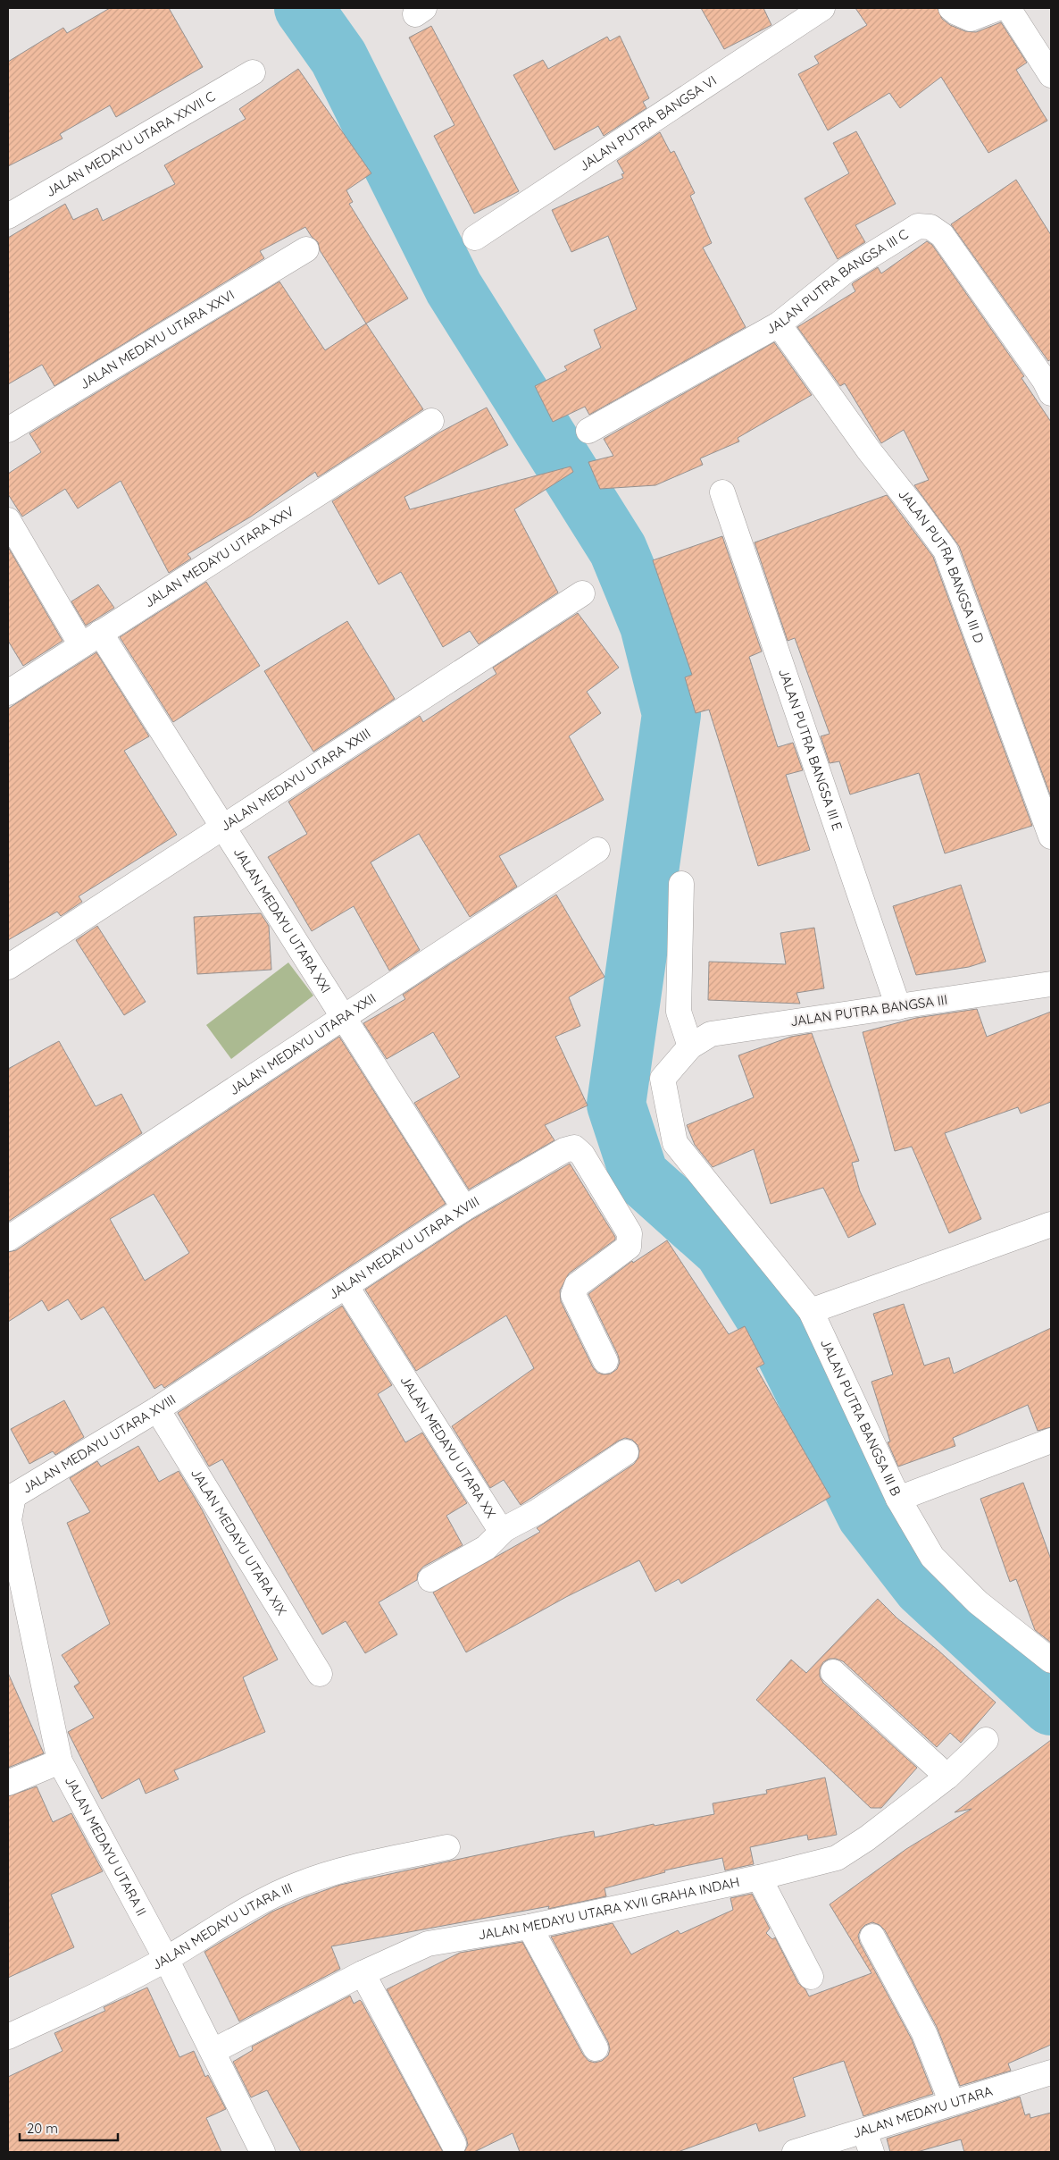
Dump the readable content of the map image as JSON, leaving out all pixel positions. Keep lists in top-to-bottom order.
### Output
{
  "streets": {
    "street": [
      "JALAN PUTRA BANGSA VI",
      "JALAN MEDAYU UTARA XXVII C",
      "JALAN PUTRA BANGSA III C",
      "JALAN MEDAYU UTARA XXVI",
      "JALAN MEDAYU UTARA XXV",
      "JALAN PUTRA BANGSA III D",
      "JALAN PUTRA BANGSA III E",
      "JALAN MEDAYU UTARA XXIII",
      "JALAN MEDAYU UTARA XXI",
      "JALAN PUTRA BANGSA III",
      "JALAN MEDAYU UTARA XXII",
      "JALAN MEDAYU UTARA XVIII",
      "JALAN PUTRA BANGSA III B",
      "JALAN MEDAYU UTARA XX",
      "JALAN MEDAYU UTARA XIX",
      "JALAN MEDAYU UTARA II",
      "JALAN MEDAYU UTARA XVII GRAHA INDAH",
      "JALAN MEDAYU UTARA III",
      "JALAN MEDAYU UTARA"
    ]
  },
  "crossings": [
    ["JALAN PUTRA BANGSA III C", "JALAN PUTRA BANGSA III D"],
    ["JALAN MEDAYU UTARA XXV", "JALAN MEDAYU UTARA XXI"],
    ["JALAN PUTRA BANGSA III E", "JALAN PUTRA BANGSA III"],
    ["JALAN MEDAYU UTARA XXIII", "JALAN MEDAYU UTARA XXI"],
    ["JALAN MEDAYU UTARA XXI", "JALAN MEDAYU UTARA XXII"],
    ["JALAN MEDAYU UTARA XXI", "JALAN MEDAYU UTARA XVIII"],
    ["JALAN PUTRA BANGSA III", "JALAN PUTRA BANGSA III B"],
    ["JALAN MEDAYU UTARA XVIII", "JALAN MEDAYU UTARA XX"],
    ["JALAN MEDAYU UTARA XVIII", "JALAN MEDAYU UTARA XIX"],
    ["JALAN MEDAYU UTARA II", "JALAN MEDAYU UTARA XVII GRAHA INDAH"],
    ["JALAN MEDAYU UTARA II", "JALAN MEDAYU UTARA III"]
  ],
  "scale_bar": "20 m"
}
